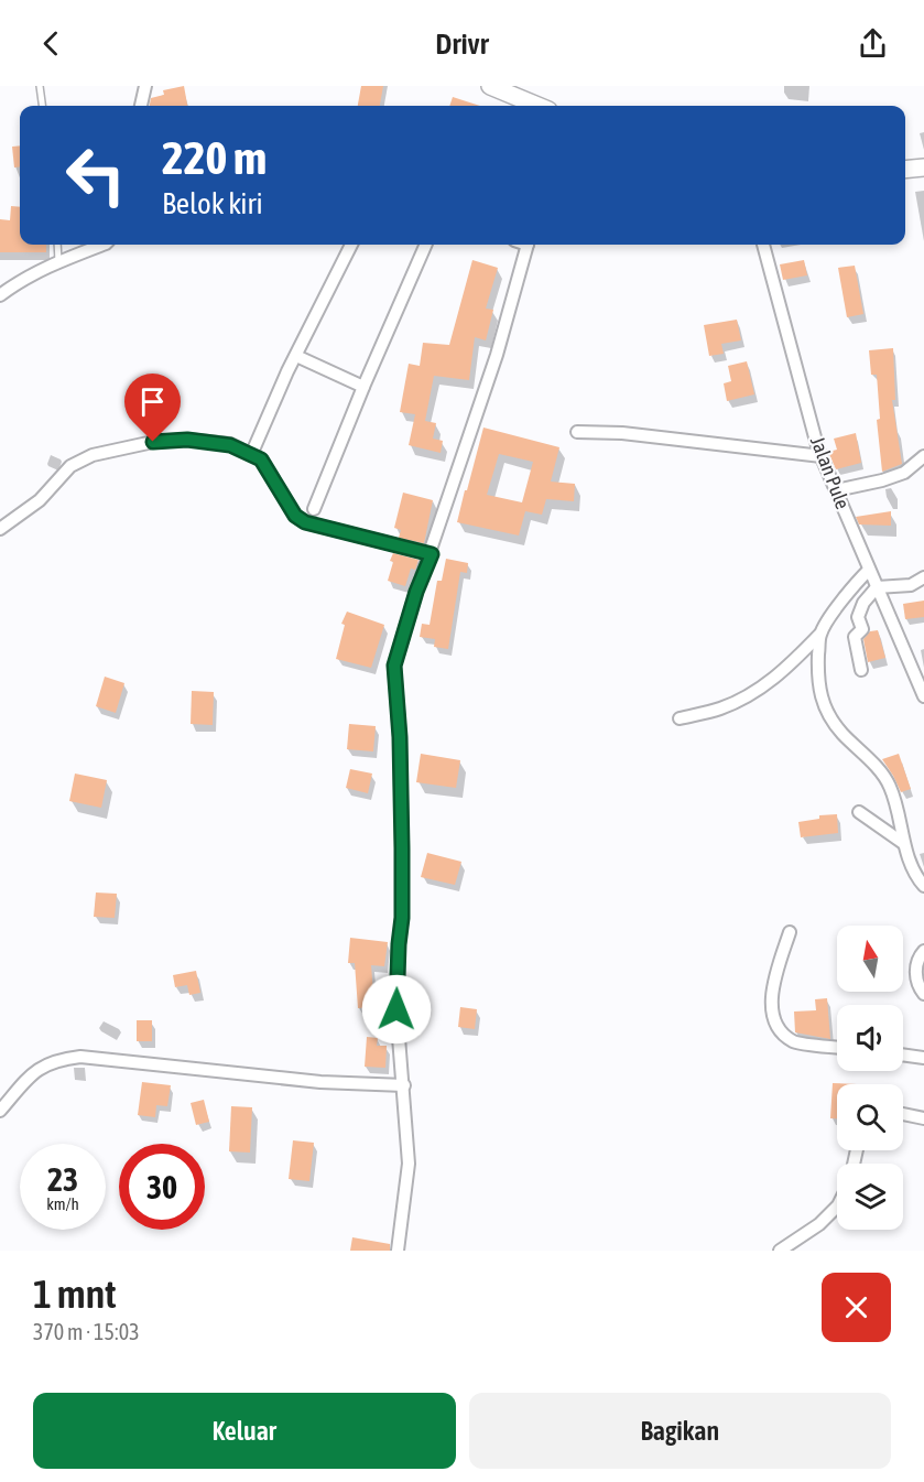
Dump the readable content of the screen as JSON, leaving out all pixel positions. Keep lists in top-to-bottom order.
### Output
{
  "streets": {
    "street": ["Jalan Pule"]
  },
  "north": "top",
  "page": {
    "header": "Drivr",
    "turn": ["220 m", "Belok kiri"],
    "speed": "23 km/h",
    "limit": "30",
    "heading": ["1 mnt", "370 m · 15:03"],
    "buttons": ["Keluar", "Bagikan"]
  }
}
